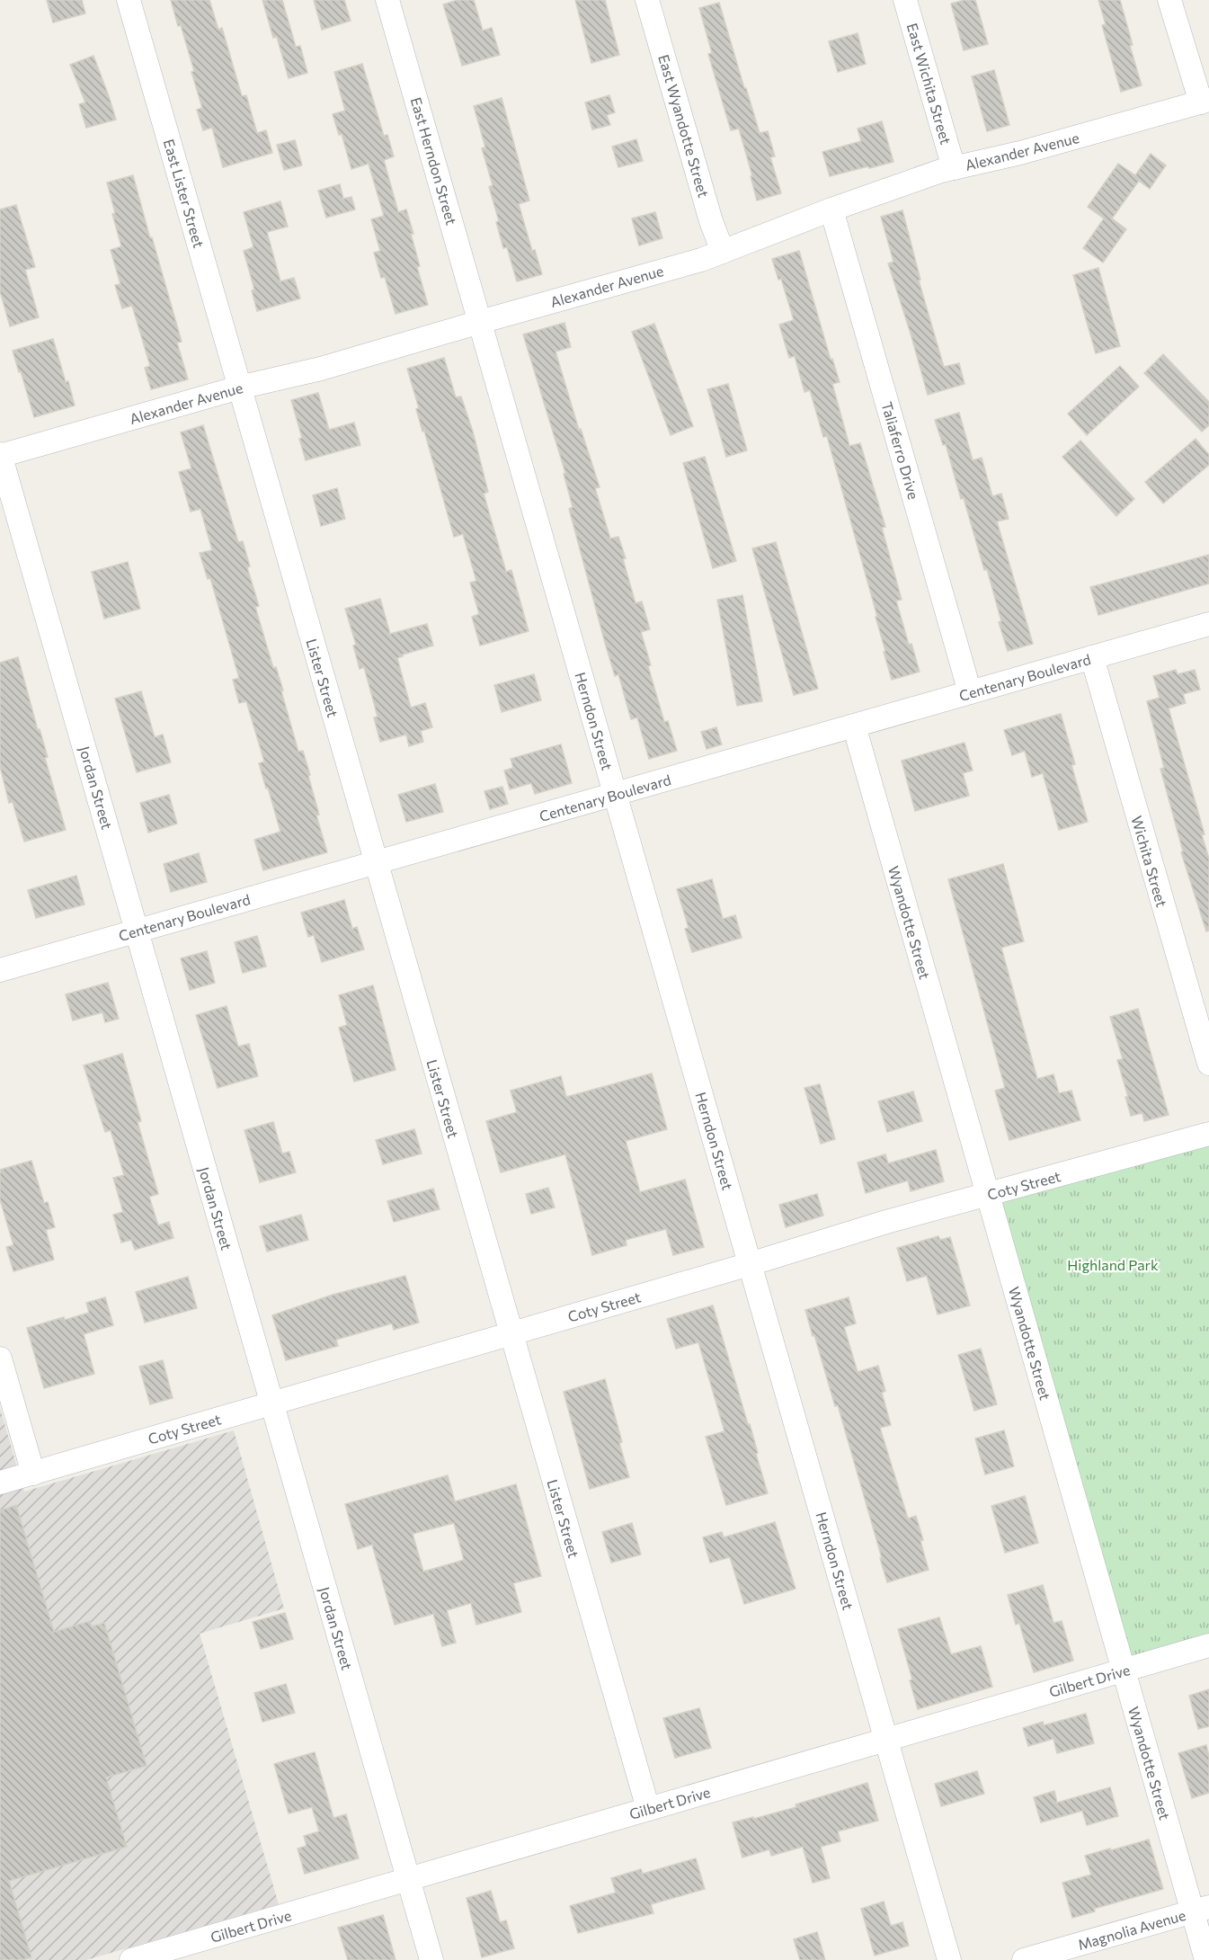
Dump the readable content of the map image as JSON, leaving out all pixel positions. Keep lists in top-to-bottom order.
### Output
{
  "streets": {
    "street": [
      "East Wichita Street",
      "East Wyandotte Street",
      "Alexander Avenue",
      "East Herndon Street",
      "East Lister Street",
      "Taliaferro Drive",
      "Centenary Boulevard",
      "Lister Street",
      "Herndon Street",
      "Jordan Street",
      "Wichita Street",
      "Wyandotte Street",
      "Coty Street",
      "Gilbert Drive",
      "Magnolia Avenue"
    ]
  },
  "crossings": [
    ["East Wichita Street", "Alexander Avenue"],
    ["East Wyandotte Street", "Alexander Avenue"],
    ["Alexander Avenue", "East Herndon Street"],
    ["Alexander Avenue", "East Lister Street"],
    ["Alexander Avenue", "Taliaferro Drive"],
    ["Alexander Avenue", "Lister Street"],
    ["Alexander Avenue", "Herndon Street"],
    ["Alexander Avenue", "Jordan Street"],
    ["East Herndon Street", "Herndon Street"],
    ["East Lister Street", "Lister Street"],
    ["Taliaferro Drive", "Centenary Boulevard"],
    ["Centenary Boulevard", "Lister Street"],
    ["Centenary Boulevard", "Herndon Street"],
    ["Centenary Boulevard", "Jordan Street"],
    ["Centenary Boulevard", "Wichita Street"],
    ["Centenary Boulevard", "Wyandotte Street"],
    ["Lister Street", "Coty Street"],
    ["Lister Street", "Gilbert Drive"],
    ["Herndon Street", "Coty Street"],
    ["Herndon Street", "Gilbert Drive"],
    ["Jordan Street", "Coty Street"],
    ["Jordan Street", "Gilbert Drive"],
    ["Wyandotte Street", "Coty Street"],
    ["Wyandotte Street", "Gilbert Drive"],
    ["Wyandotte Street", "Magnolia Avenue"]
  ],
  "parks": ["Highland Park"]
}
